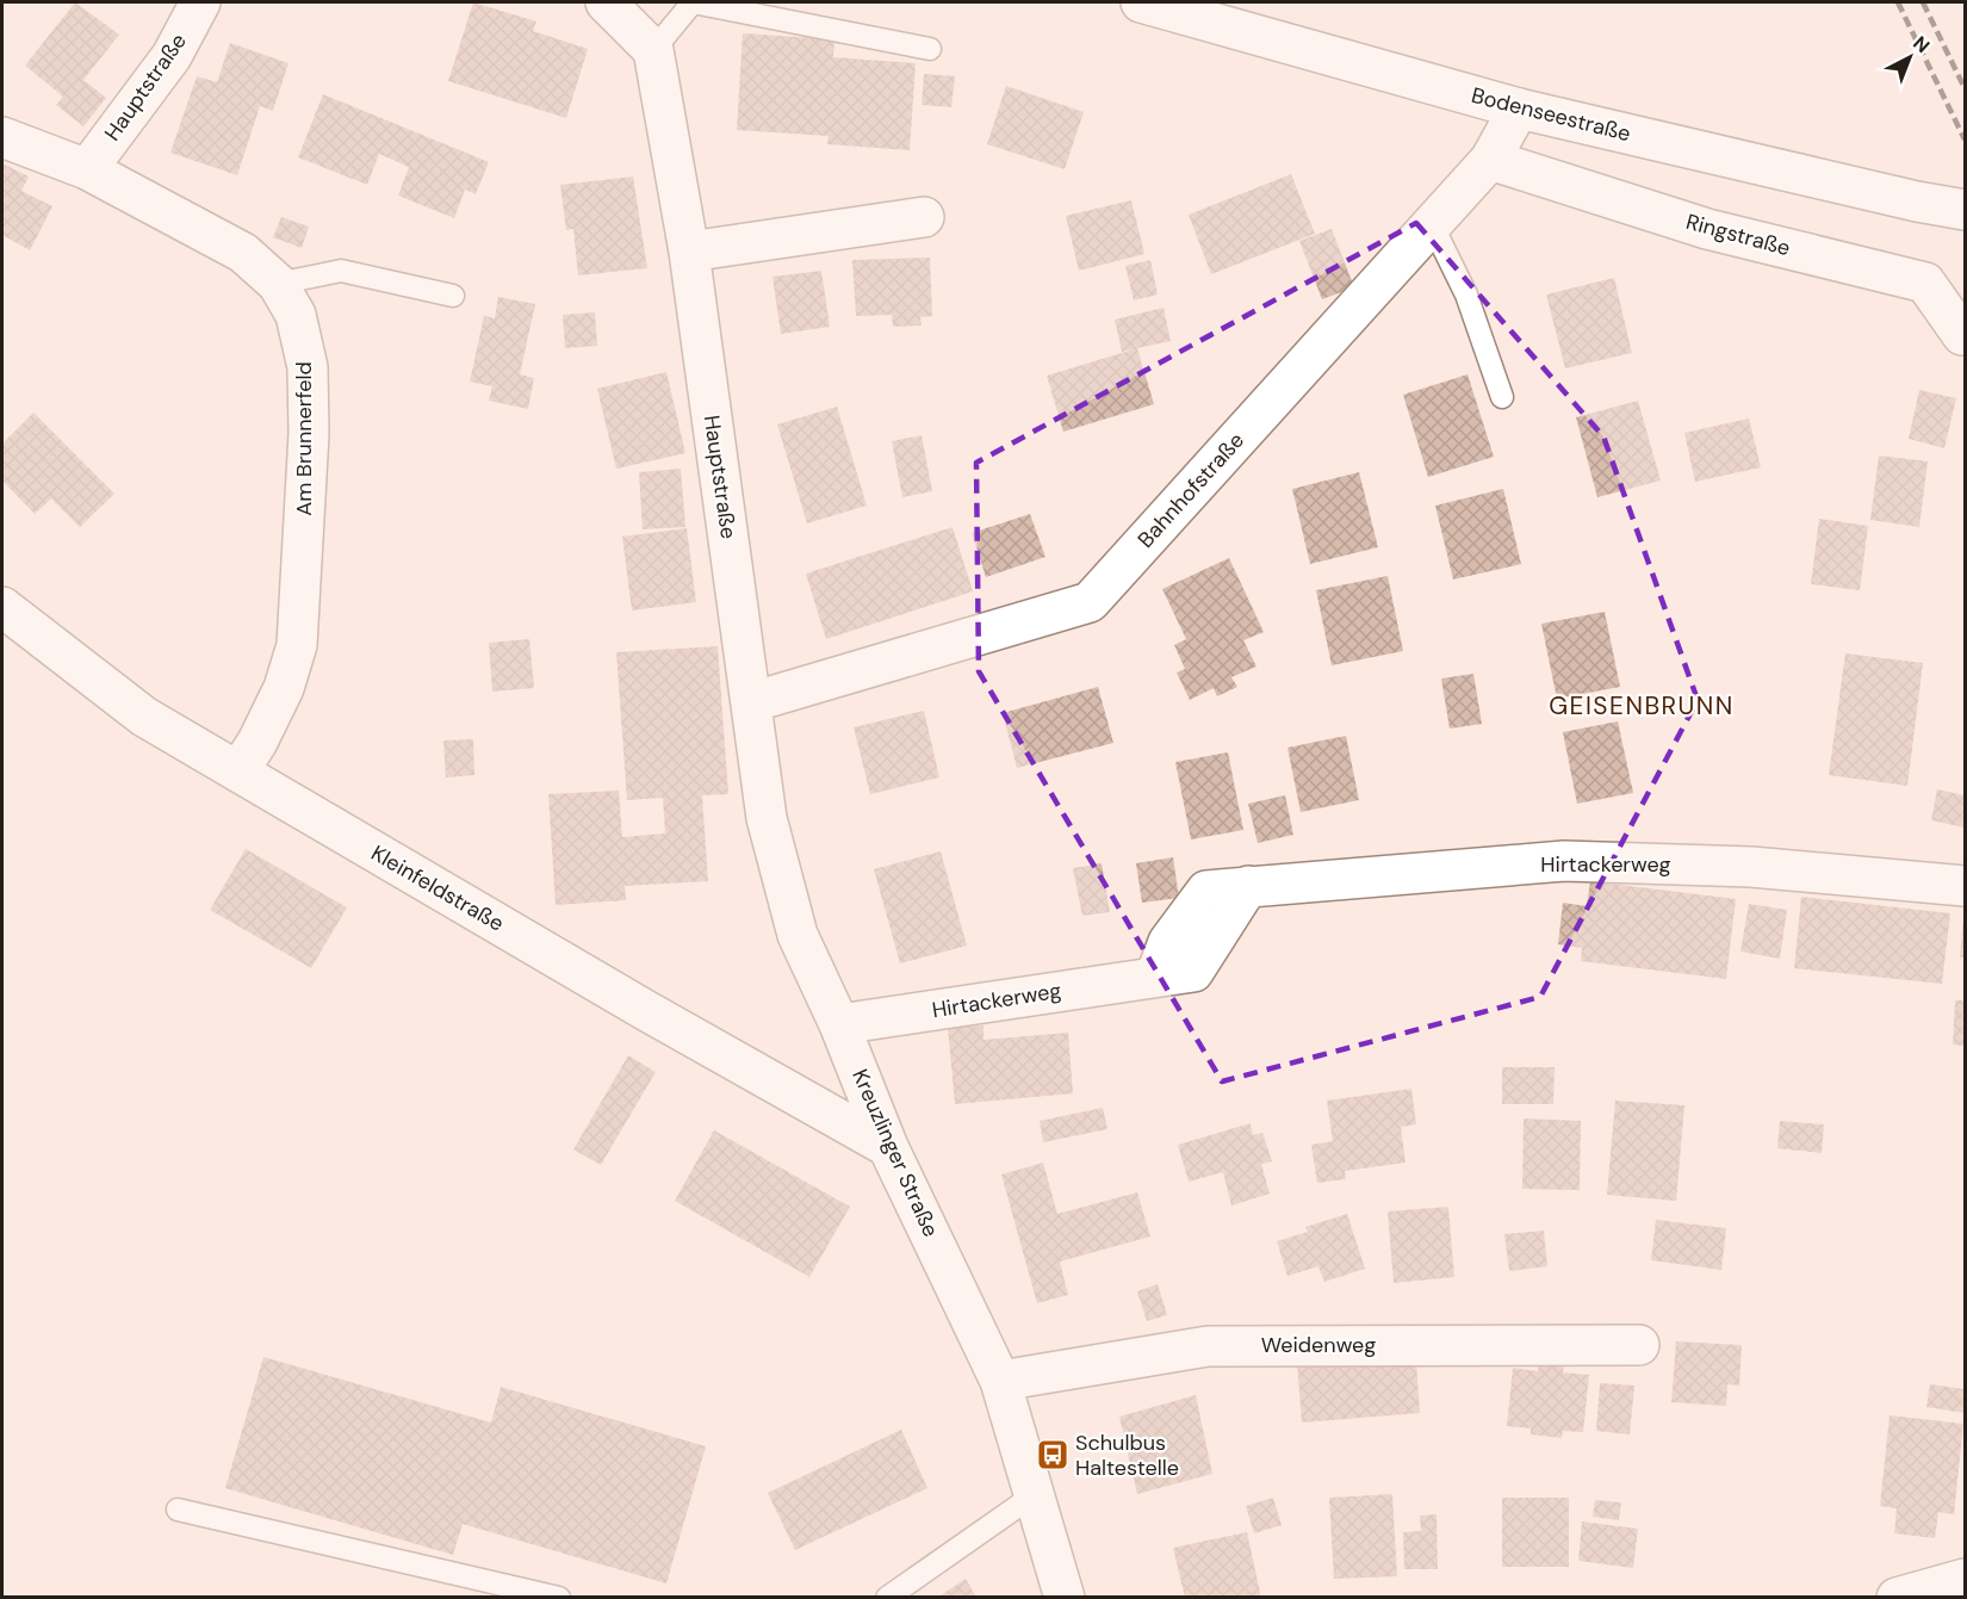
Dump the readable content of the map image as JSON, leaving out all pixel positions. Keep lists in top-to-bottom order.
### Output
{
  "streets": {
    "street": [
      "Hauptstraße",
      "Bodenseestraße",
      "Ringstraße",
      "Am Brunnerfeld",
      "Bahnhofstraße",
      "Hirtackerweg",
      "Kleinfeldstraße",
      "Kreuzlinger Straße",
      "Weidenweg"
    ]
  },
  "crossings": [
    ["Hauptstraße", "Am Brunnerfeld"],
    ["Hauptstraße", "Bahnhofstraße"],
    ["Hauptstraße", "Kreuzlinger Straße"],
    ["Bodenseestraße", "Bahnhofstraße"],
    ["Ringstraße", "Bahnhofstraße"],
    ["Am Brunnerfeld", "Kleinfeldstraße"],
    ["Bahnhofstraße", "Kreuzlinger Straße"],
    ["Hirtackerweg", "Kreuzlinger Straße"],
    ["Kleinfeldstraße", "Kreuzlinger Straße"],
    ["Kreuzlinger Straße", "Weidenweg"]
  ],
  "districts": ["GEISENBRUNN"],
  "places": {
    "bus stop": ["Schulbus Haltestelle"]
  },
  "north": "top right"
}
